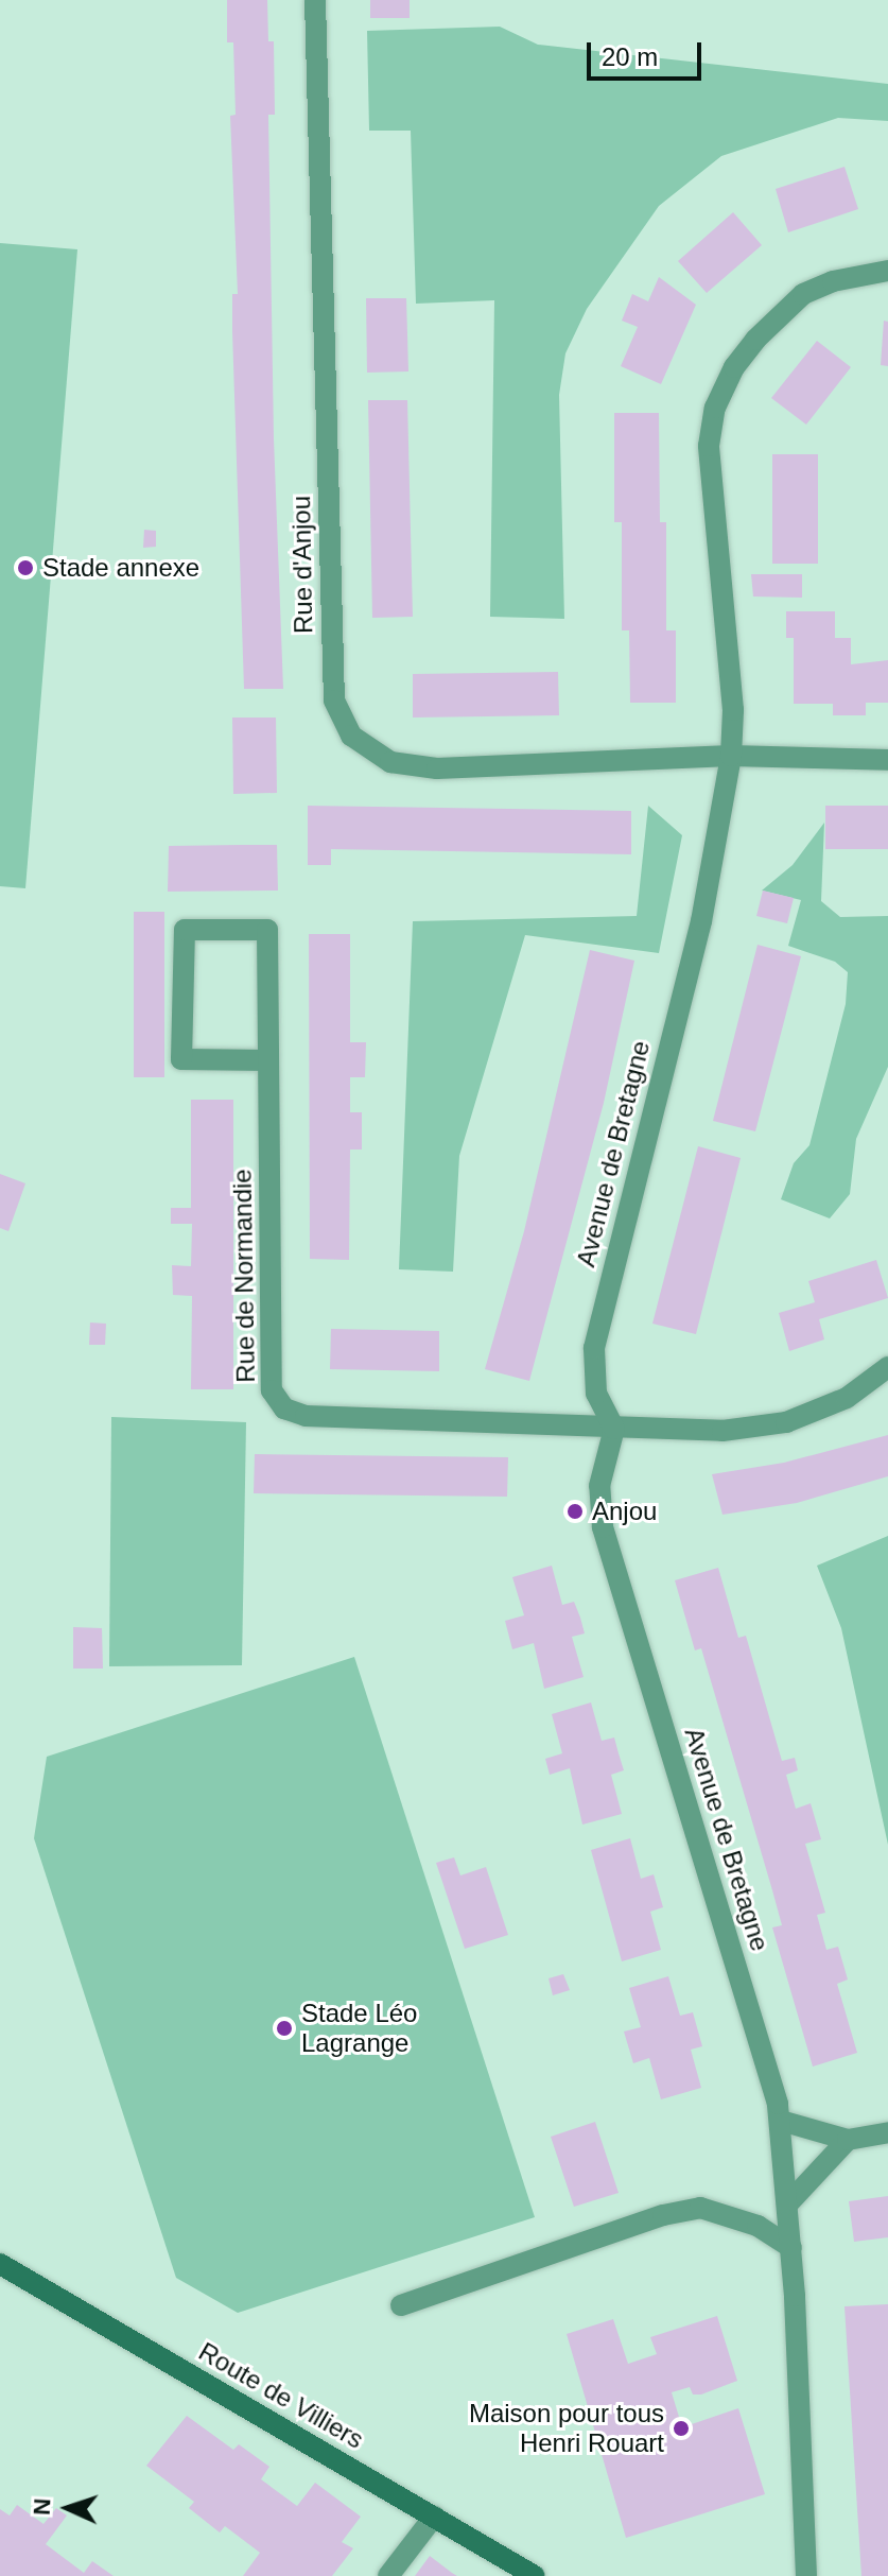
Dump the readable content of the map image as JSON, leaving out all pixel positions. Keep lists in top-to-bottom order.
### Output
{
  "streets": {
    "main road": ["Route de Villiers"],
    "street": ["Rue d'Anjou", "Avenue de Bretagne", "Rue de Normandie"]
  },
  "crossings": [
    ["Rue d'Anjou", "Avenue de Bretagne"],
    ["Avenue de Bretagne", "Rue de Normandie"]
  ],
  "places": [
    "Stade annexe",
    "Anjou",
    "Stade Léo Lagrange",
    "Maison pour tous Henri Rouart"
  ],
  "scale_bar": "20 m",
  "north": "left"
}
